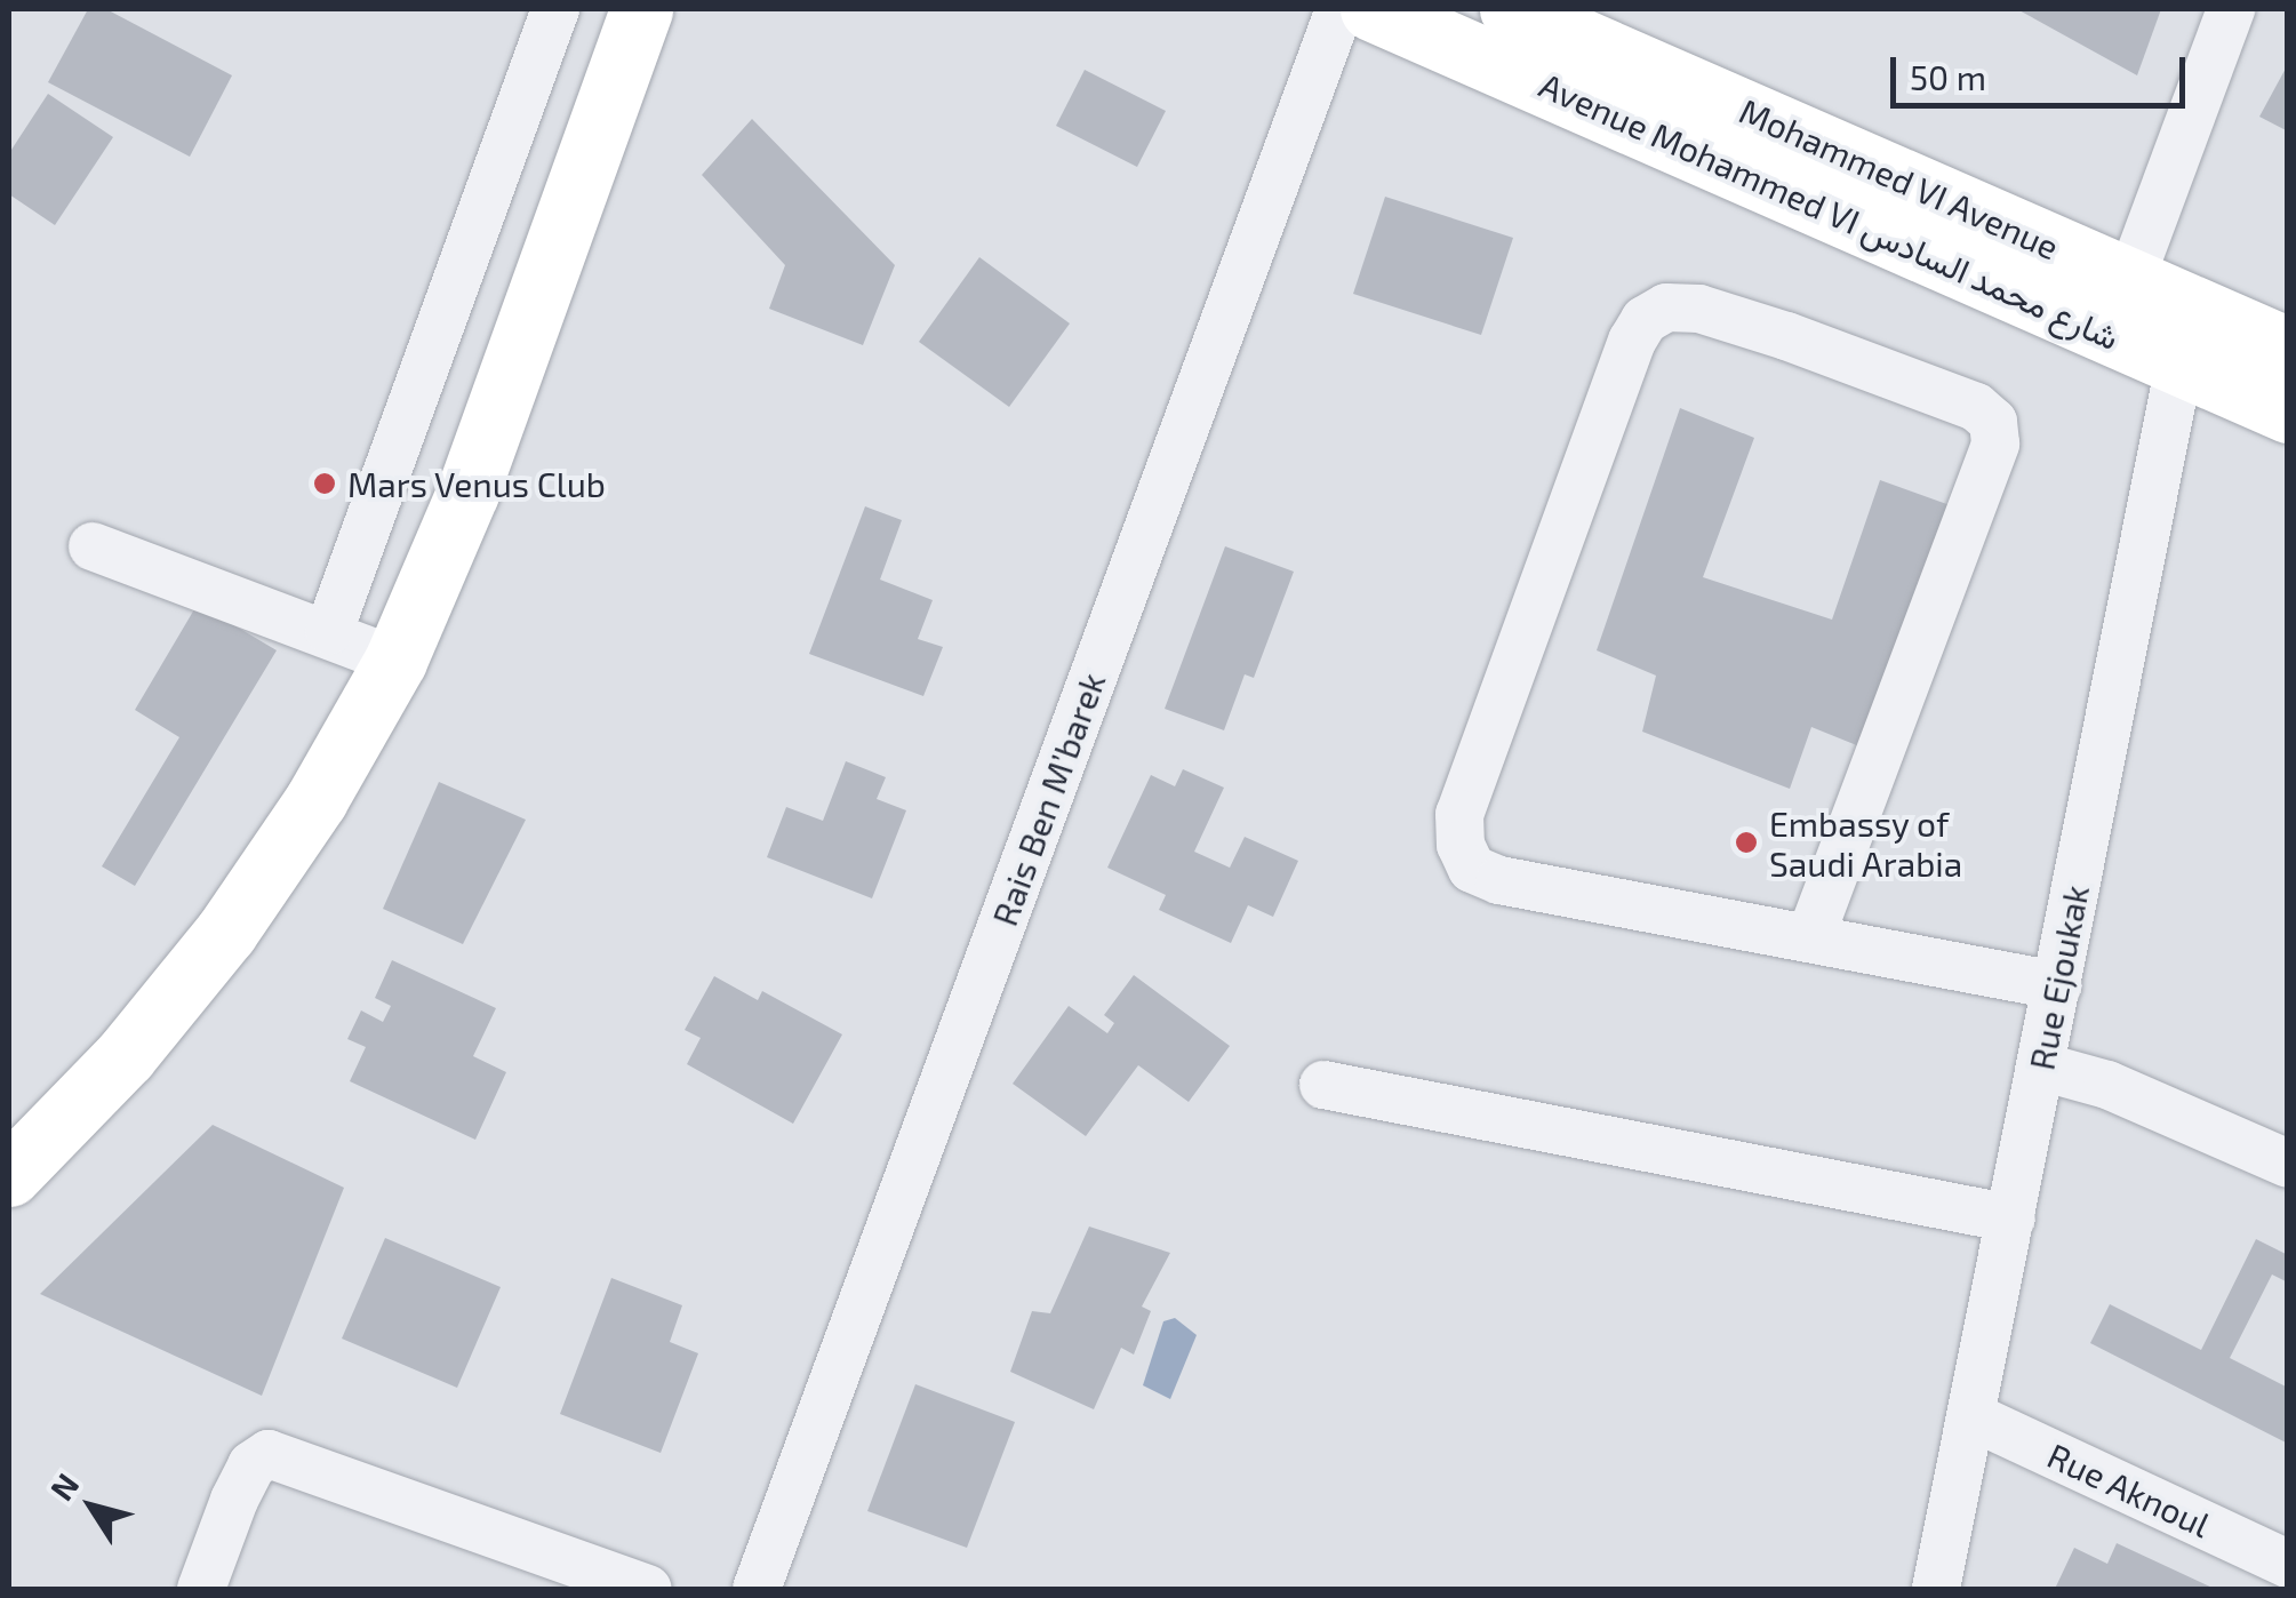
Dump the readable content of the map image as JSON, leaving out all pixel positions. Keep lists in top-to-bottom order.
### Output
{
  "streets": {
    "main road": ["Mohammed VI Avenue", "Avenue Mohammed VI شارع محمد السادس"],
    "street": ["Rais Ben M’barek", "Rue Ejoukak", "Rue Aknoul"]
  },
  "crossings": [
    ["Avenue Mohammed VI شارع محمد السادس", "Rue Ejoukak"],
    ["Rue Ejoukak", "Rue Aknoul"]
  ],
  "places": ["Mars Venus Club", "Embassy of Saudi Arabia"],
  "scale_bar": "50 m",
  "north": "top left"
}
